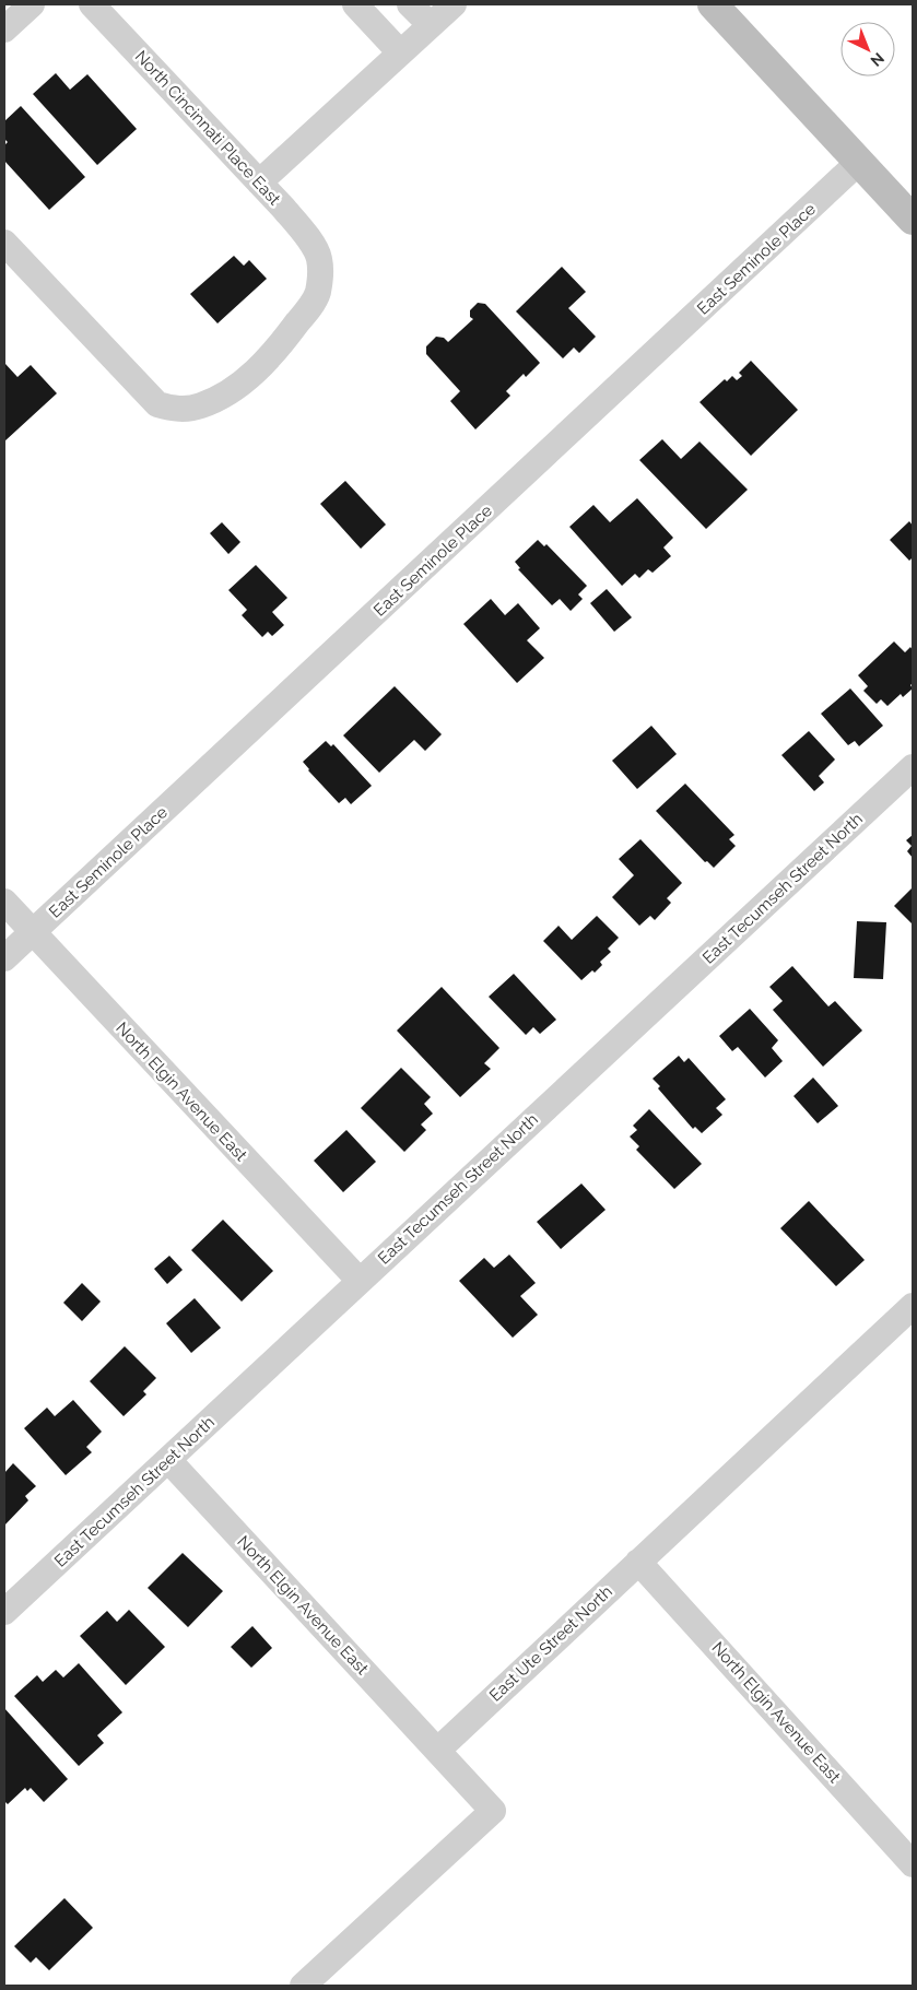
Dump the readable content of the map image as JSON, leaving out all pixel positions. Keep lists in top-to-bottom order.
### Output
{
  "streets": {
    "street": [
      "North Cincinnati Place East",
      "East Seminole Place",
      "East Tecumseh Street North",
      "North Elgin Avenue East",
      "East Ute Street North"
    ]
  },
  "crossings": [
    ["East Seminole Place", "North Elgin Avenue East"],
    ["East Tecumseh Street North", "North Elgin Avenue East"],
    ["North Elgin Avenue East", "East Ute Street North"]
  ],
  "north": "bottom right"
}
